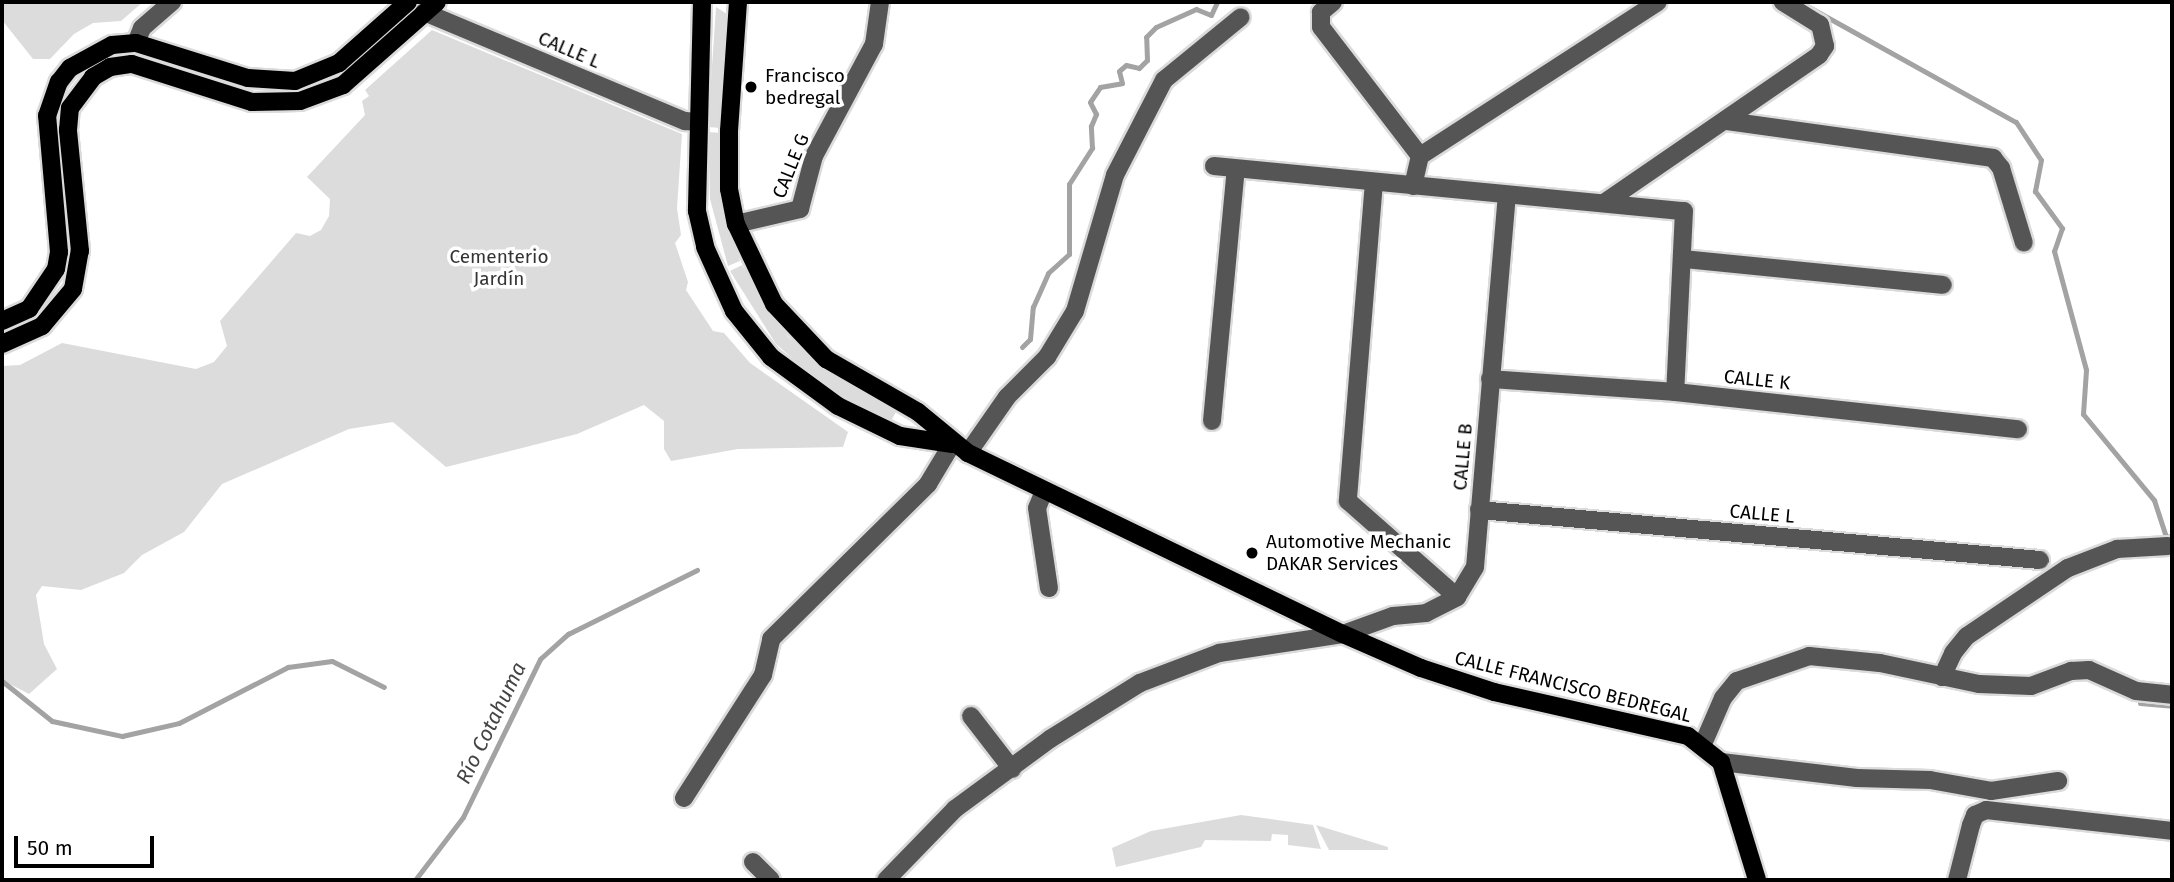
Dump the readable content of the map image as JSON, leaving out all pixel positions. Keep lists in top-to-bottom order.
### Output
{
  "streets": {
    "main road": ["CALLE FRANCISCO BEDREGAL"],
    "street": [
      "CALLE L",
      "CALLE G",
      "CALLE K",
      "CALLE B"
    ]
  },
  "crossings": [
    ["CALLE L", "CALLE B"],
    ["CALLE K", "CALLE B"]
  ],
  "water": ["Río Cotahuma"],
  "parks": ["Cementerio Jardín"],
  "places": ["Francisco bedregal", "Automotive Mechanic DAKAR Services"],
  "scale_bar": "50 m"
}
